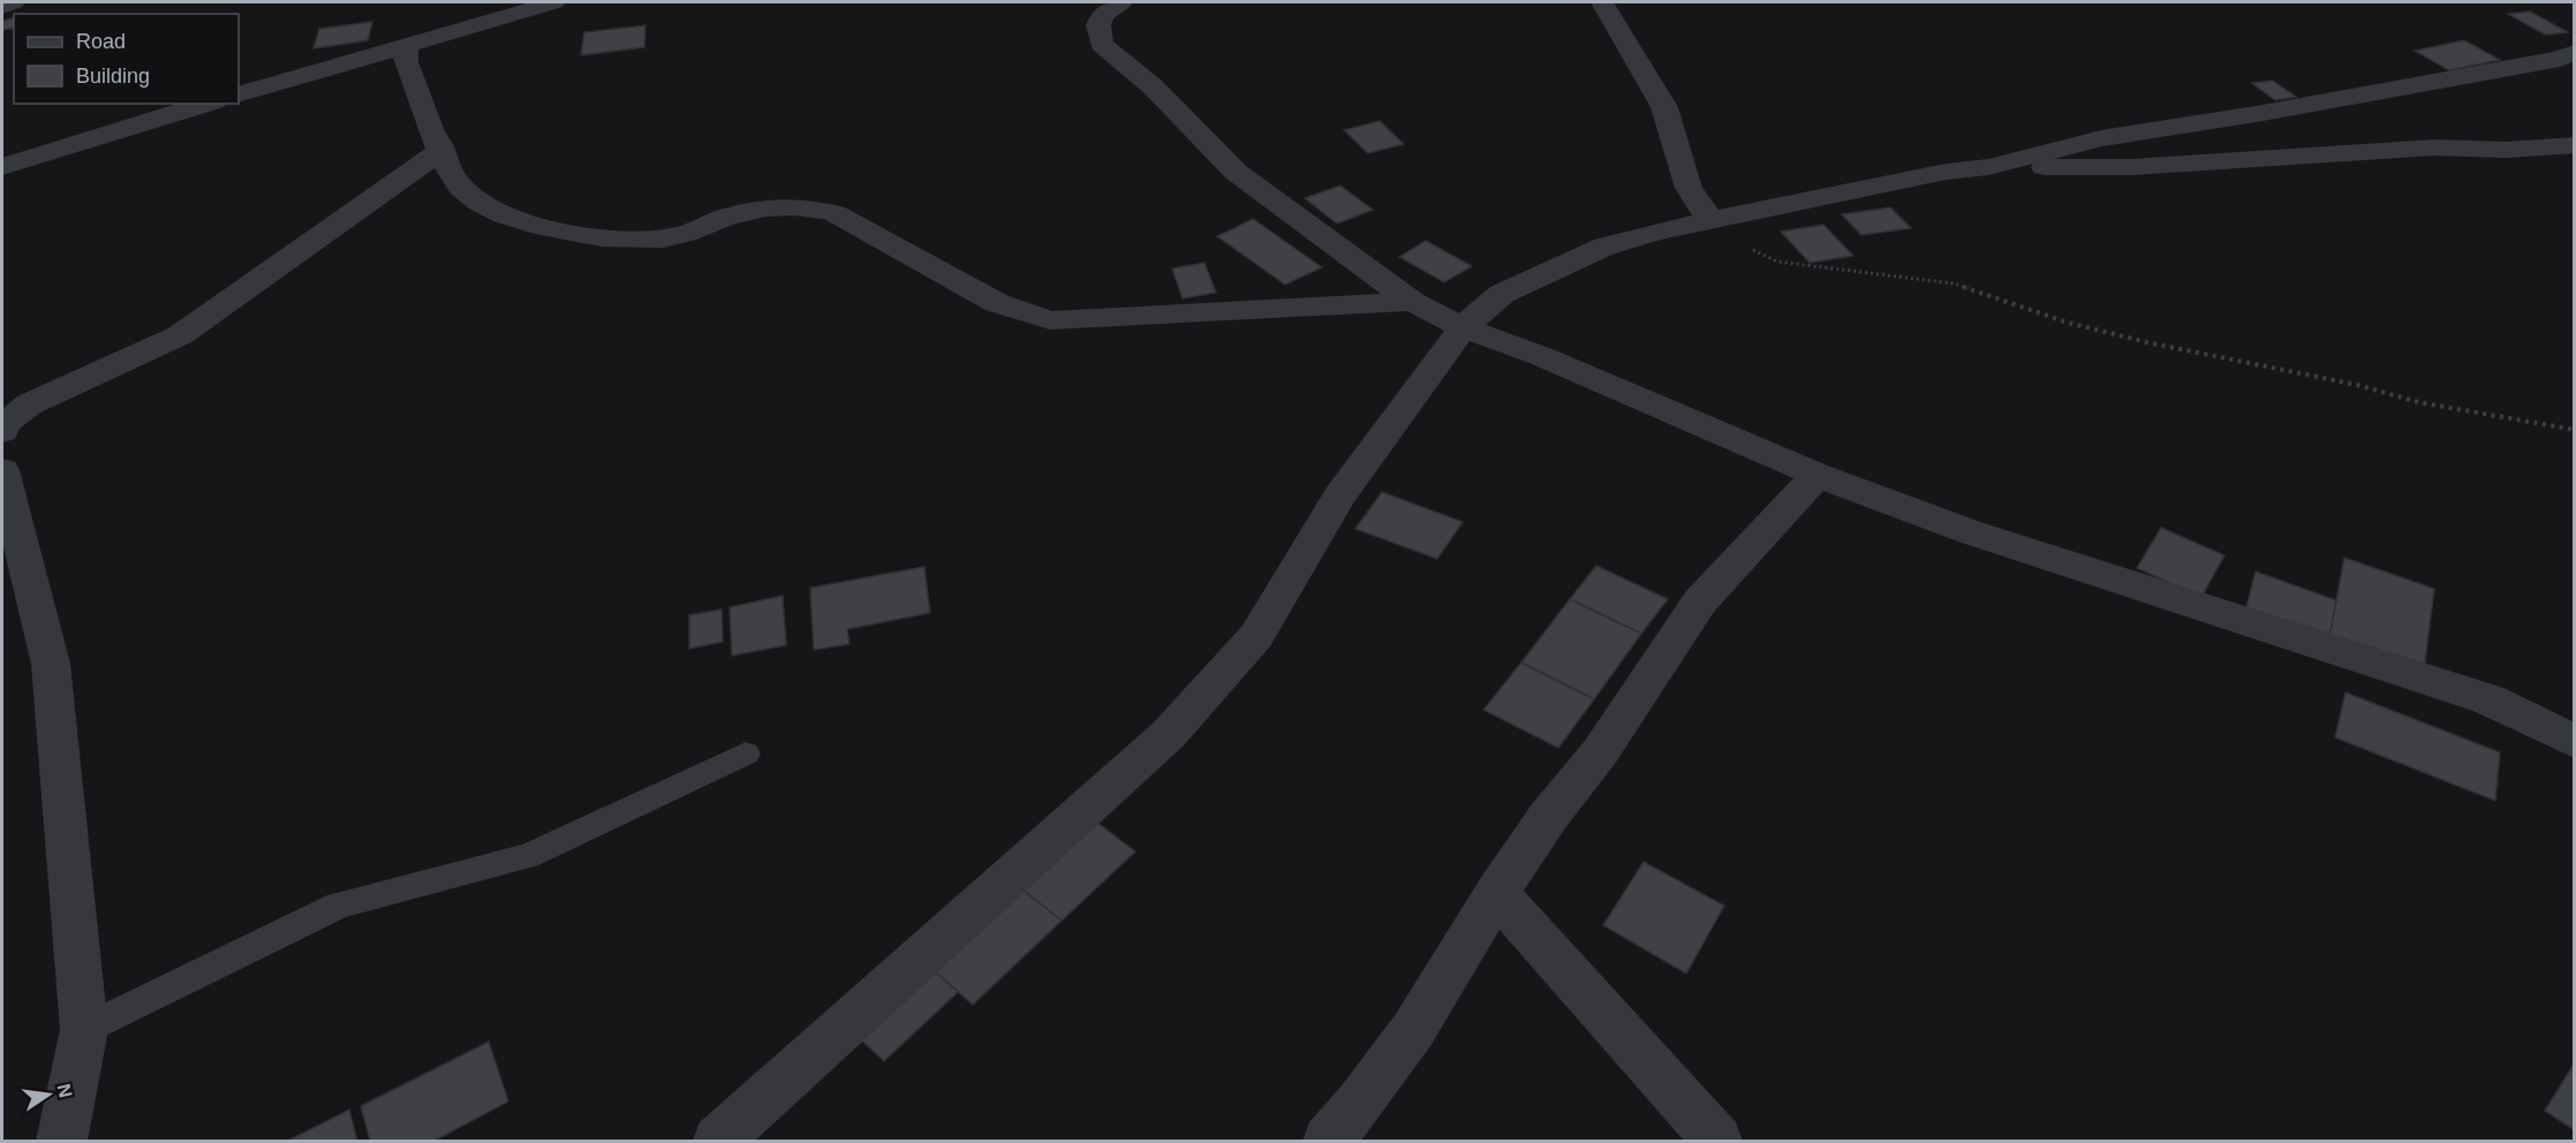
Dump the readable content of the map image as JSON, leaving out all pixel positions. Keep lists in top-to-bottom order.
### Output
{
  "legend": ["Road", "Building"],
  "north": "right"
}
